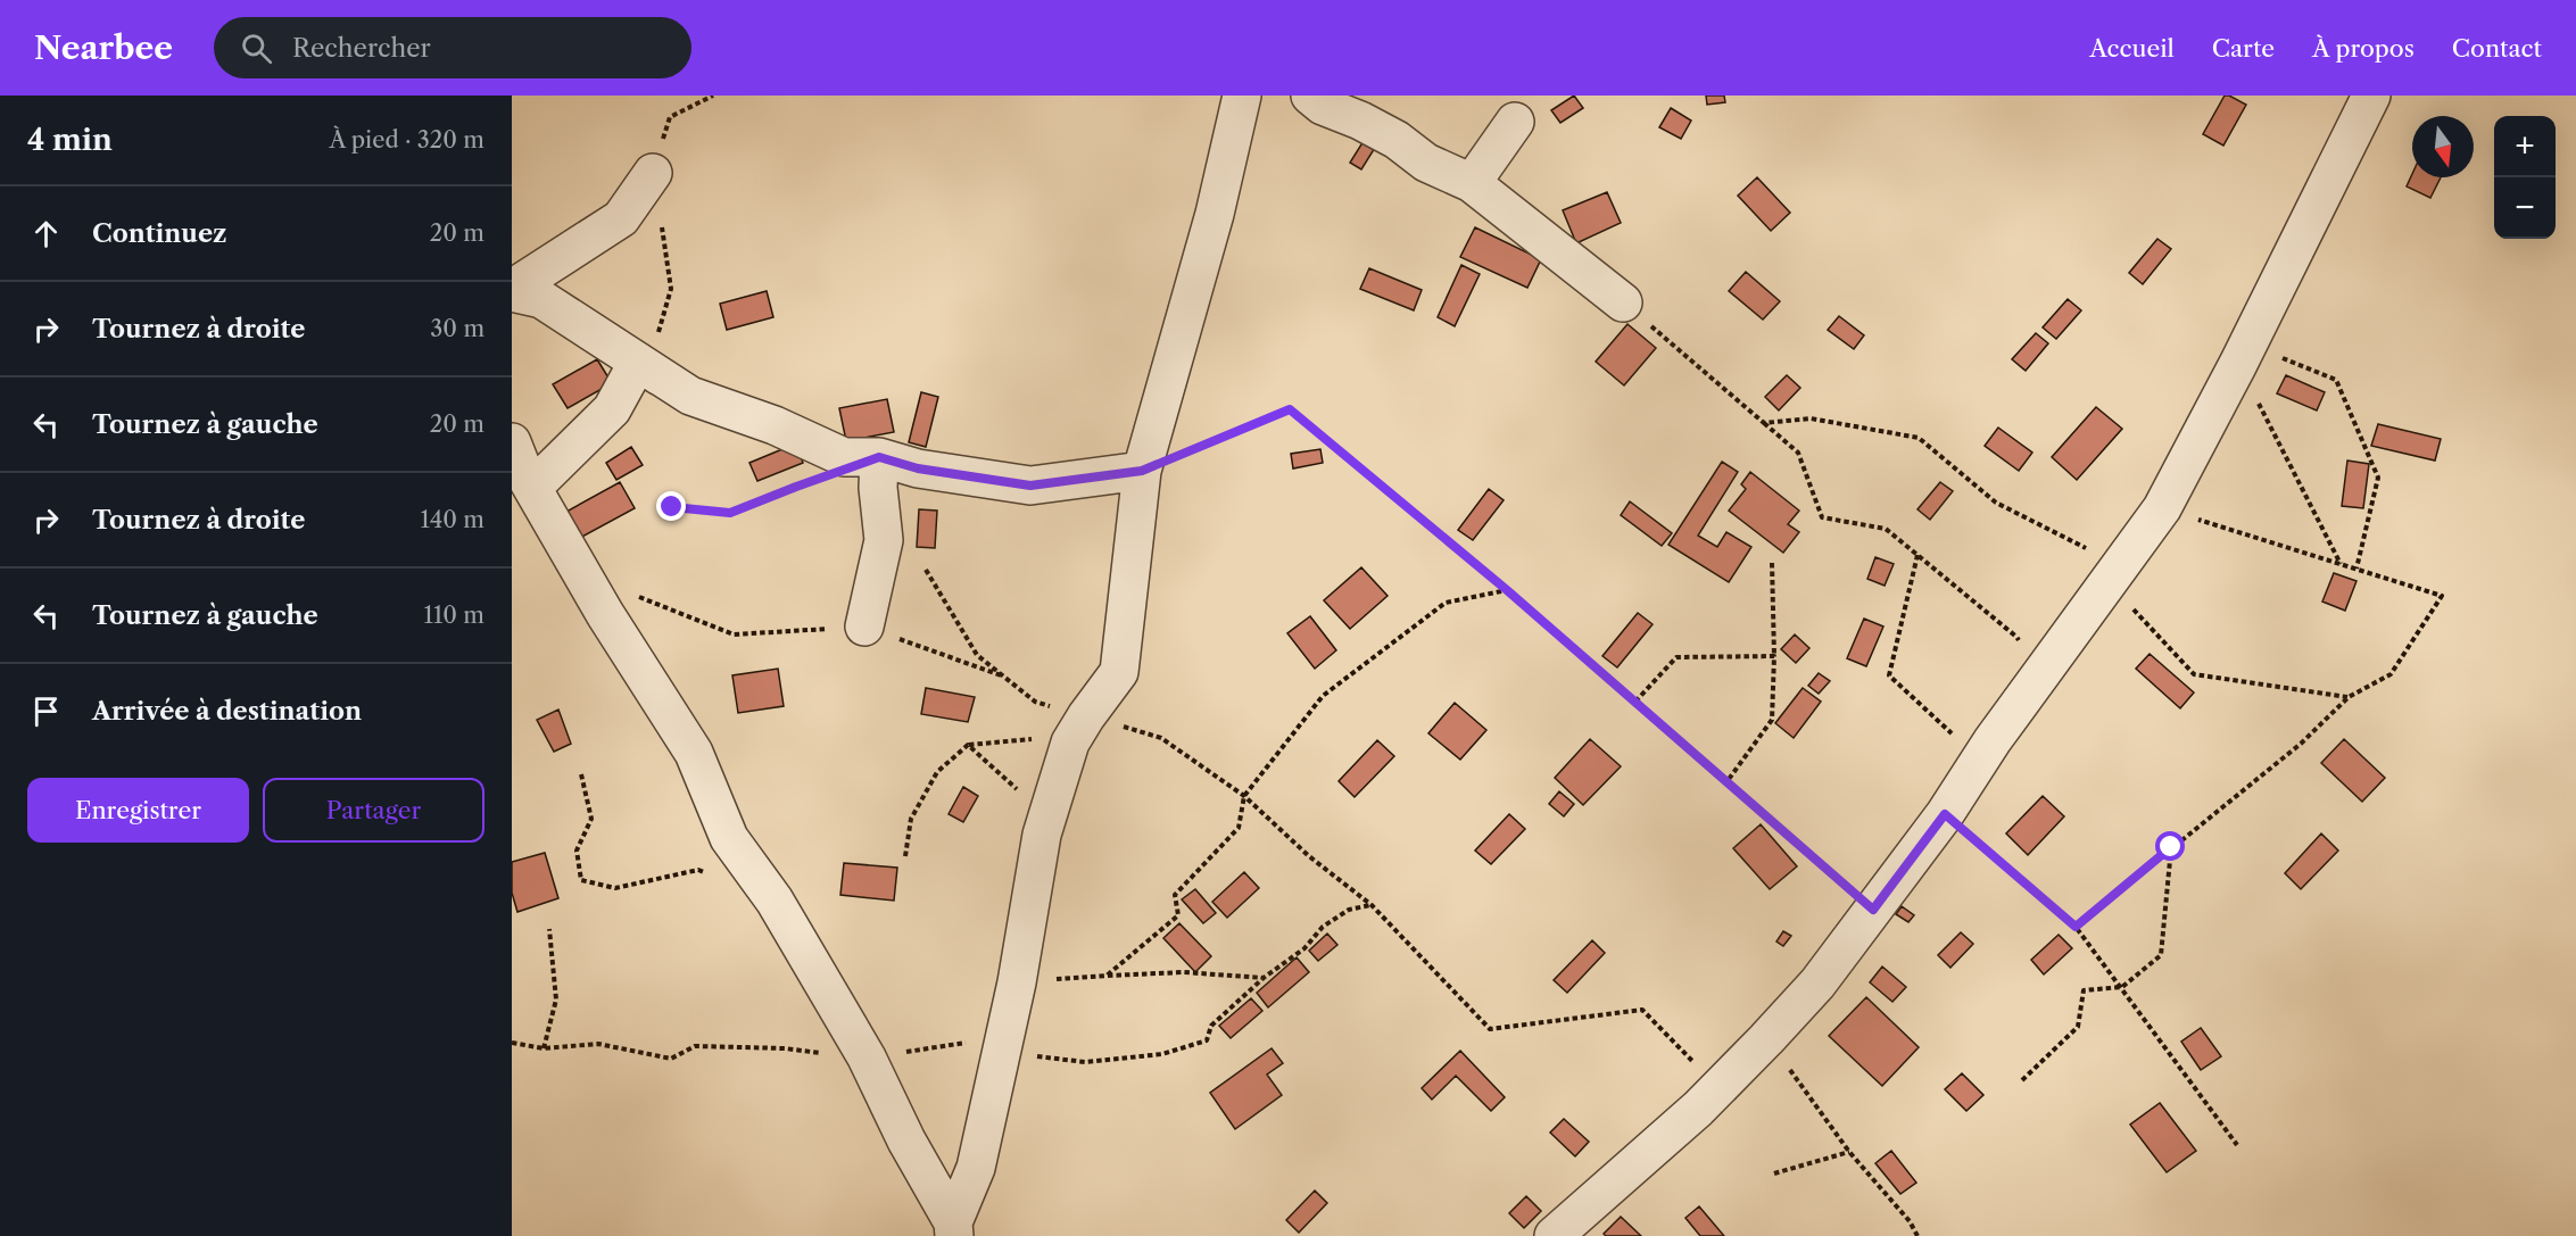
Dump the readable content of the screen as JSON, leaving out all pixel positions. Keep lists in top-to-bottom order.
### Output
{
  "north": "bottom",
  "page": {
    "header": "Nearbee",
    "search": "Rechercher",
    "nav": [
      "Accueil",
      "Carte",
      "À propos",
      "Contact"
    ],
    "heading": ["4 min", "À pied · 320 m"],
    "map_buttons": ["+", "−"],
    "list": [
      ["Continuez", "20 m"],
      ["Tournez à droite", "30 m"],
      ["Tournez à gauche", "20 m"],
      ["Tournez à droite", "140 m"],
      ["Tournez à gauche", "110 m"],
      "Arrivée à destination"
    ],
    "buttons": ["Enregistrer", "Partager"]
  }
}
